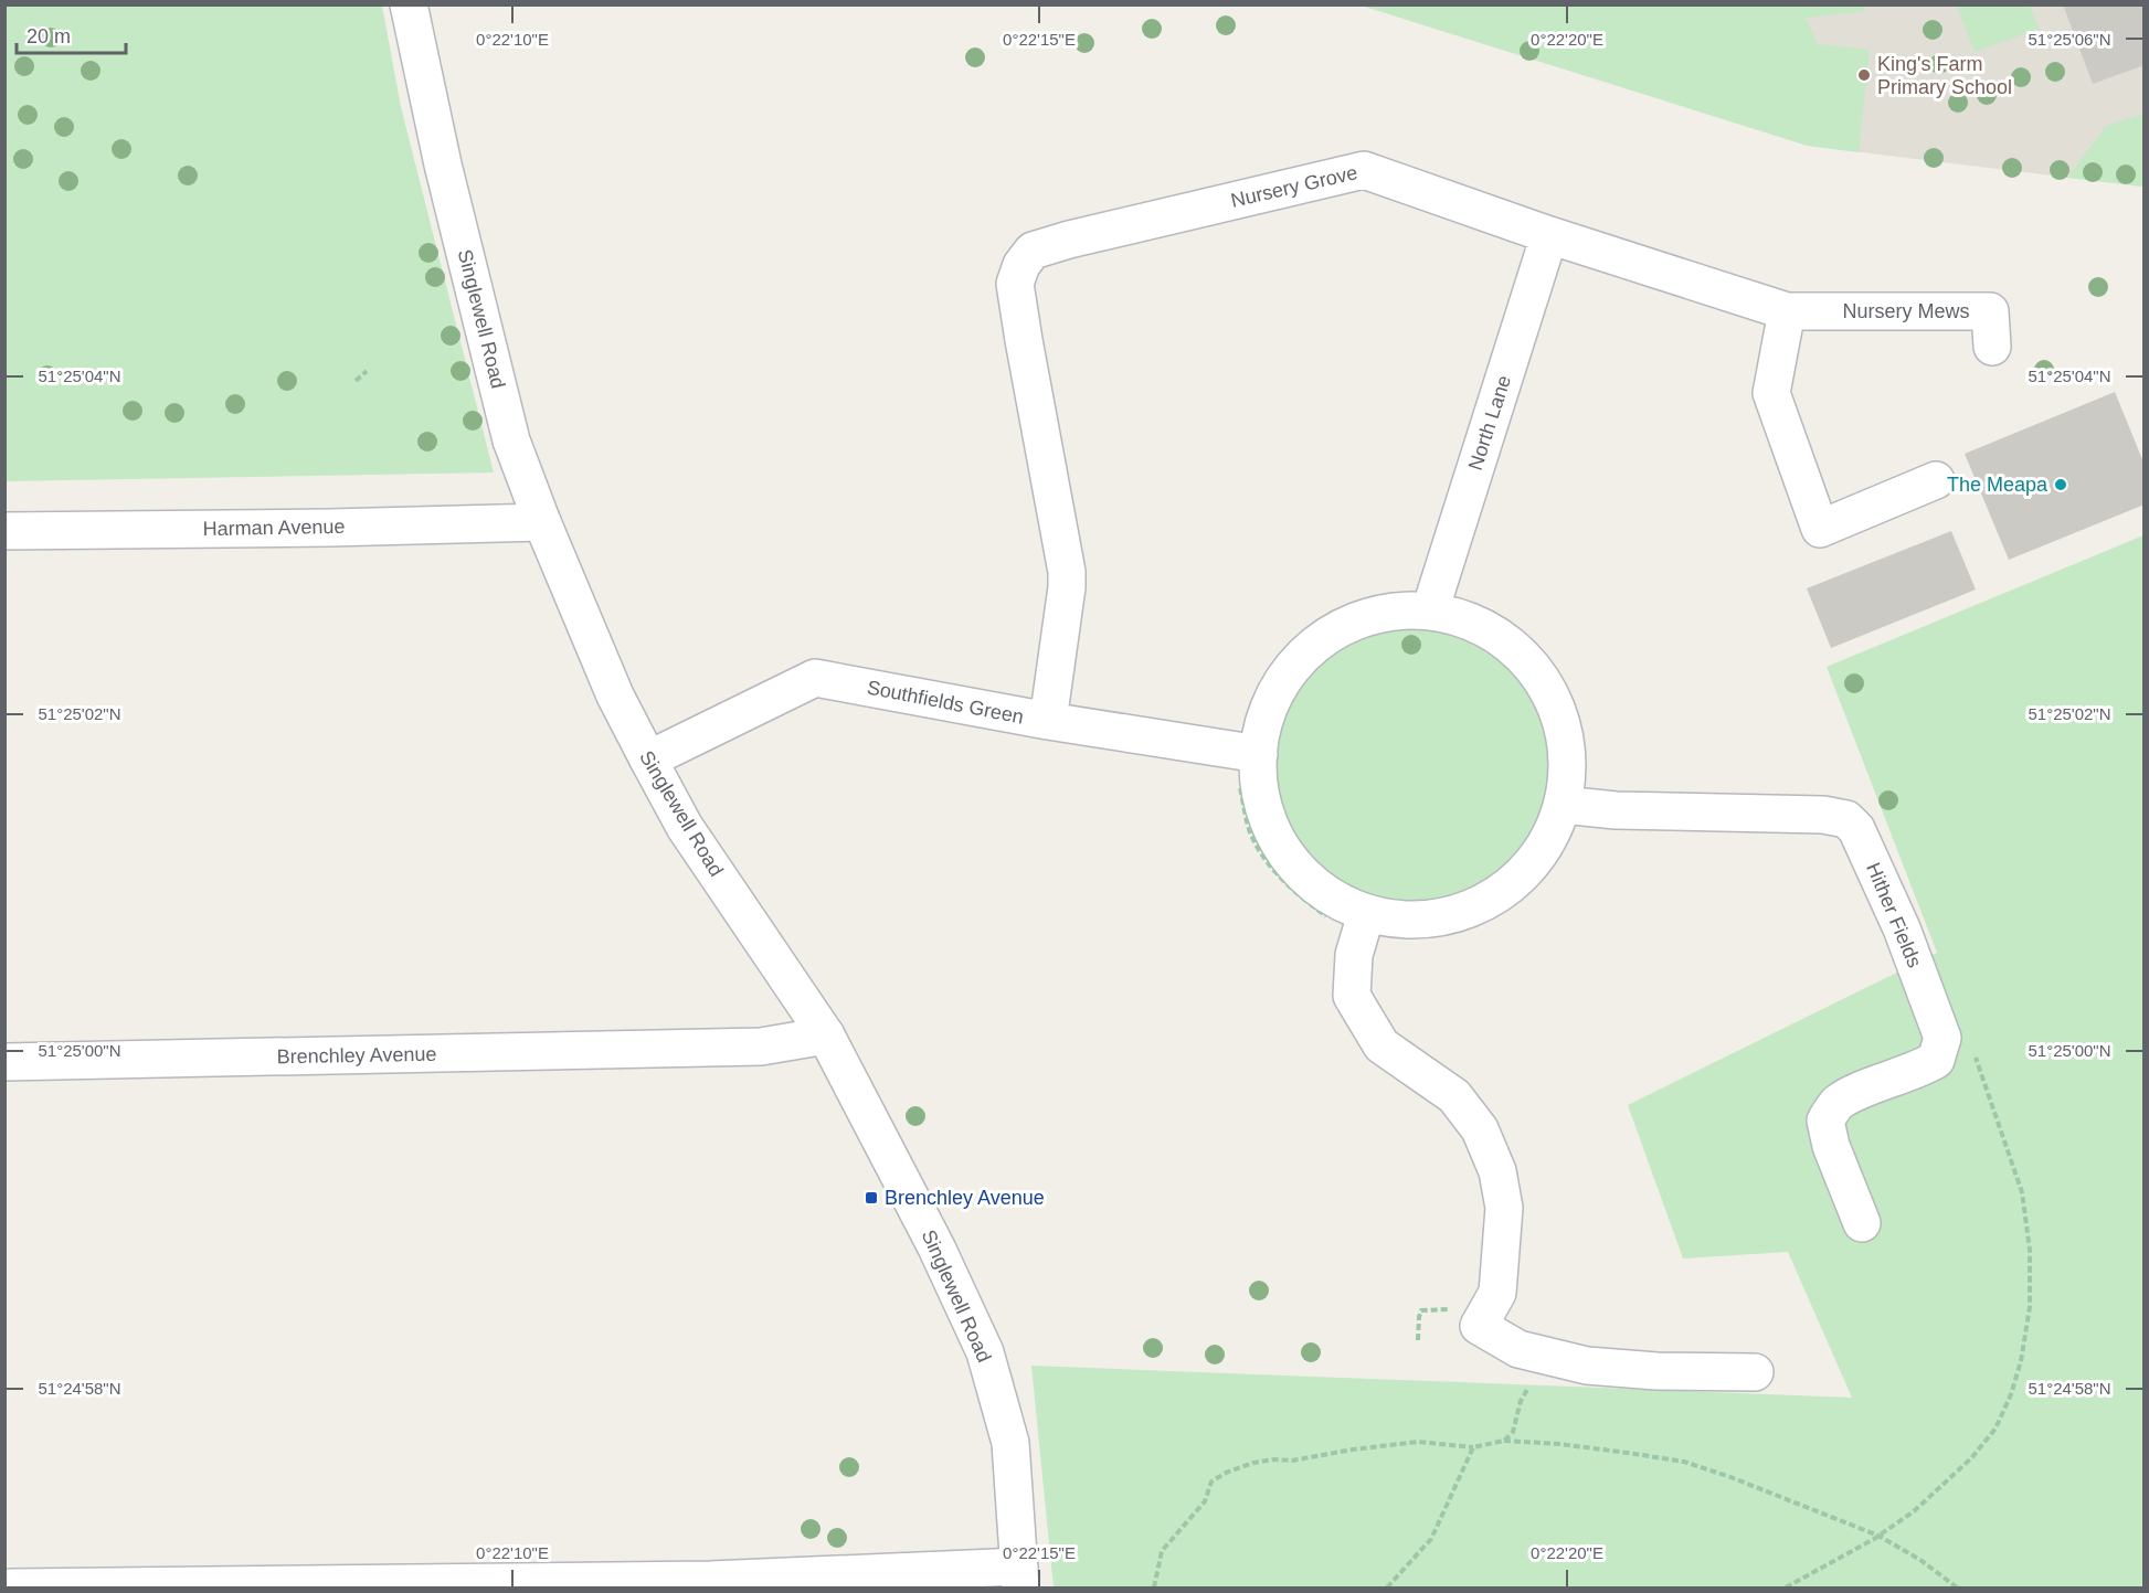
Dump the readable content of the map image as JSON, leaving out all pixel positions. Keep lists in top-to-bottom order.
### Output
{
  "streets": {
    "street": [
      "Nursery Grove",
      "Nursery Mews",
      "Singlewell Road",
      "North Lane",
      "Harman Avenue",
      "Southfields Green",
      "Hither Fields",
      "Brenchley Avenue"
    ]
  },
  "crossings": [
    ["Nursery Grove", "Nursery Mews"],
    ["Nursery Grove", "North Lane"],
    ["Nursery Grove", "Southfields Green"],
    ["Singlewell Road", "Harman Avenue"],
    ["Singlewell Road", "Southfields Green"],
    ["Singlewell Road", "Brenchley Avenue"]
  ],
  "places": {
    "other": ["King's Farm Primary School", "The Meapa"],
    "transit": ["Brenchley Avenue"]
  },
  "scale_bar": "20 m",
  "coordinates": [
    "51°25'06\"N",
    "0°22'10\"E",
    "0°22'15\"E",
    "0°22'20\"E",
    "51°25'04\"N",
    "51°25'02\"N",
    "51°25'00\"N",
    "51°24'58\"N"
  ]
}
